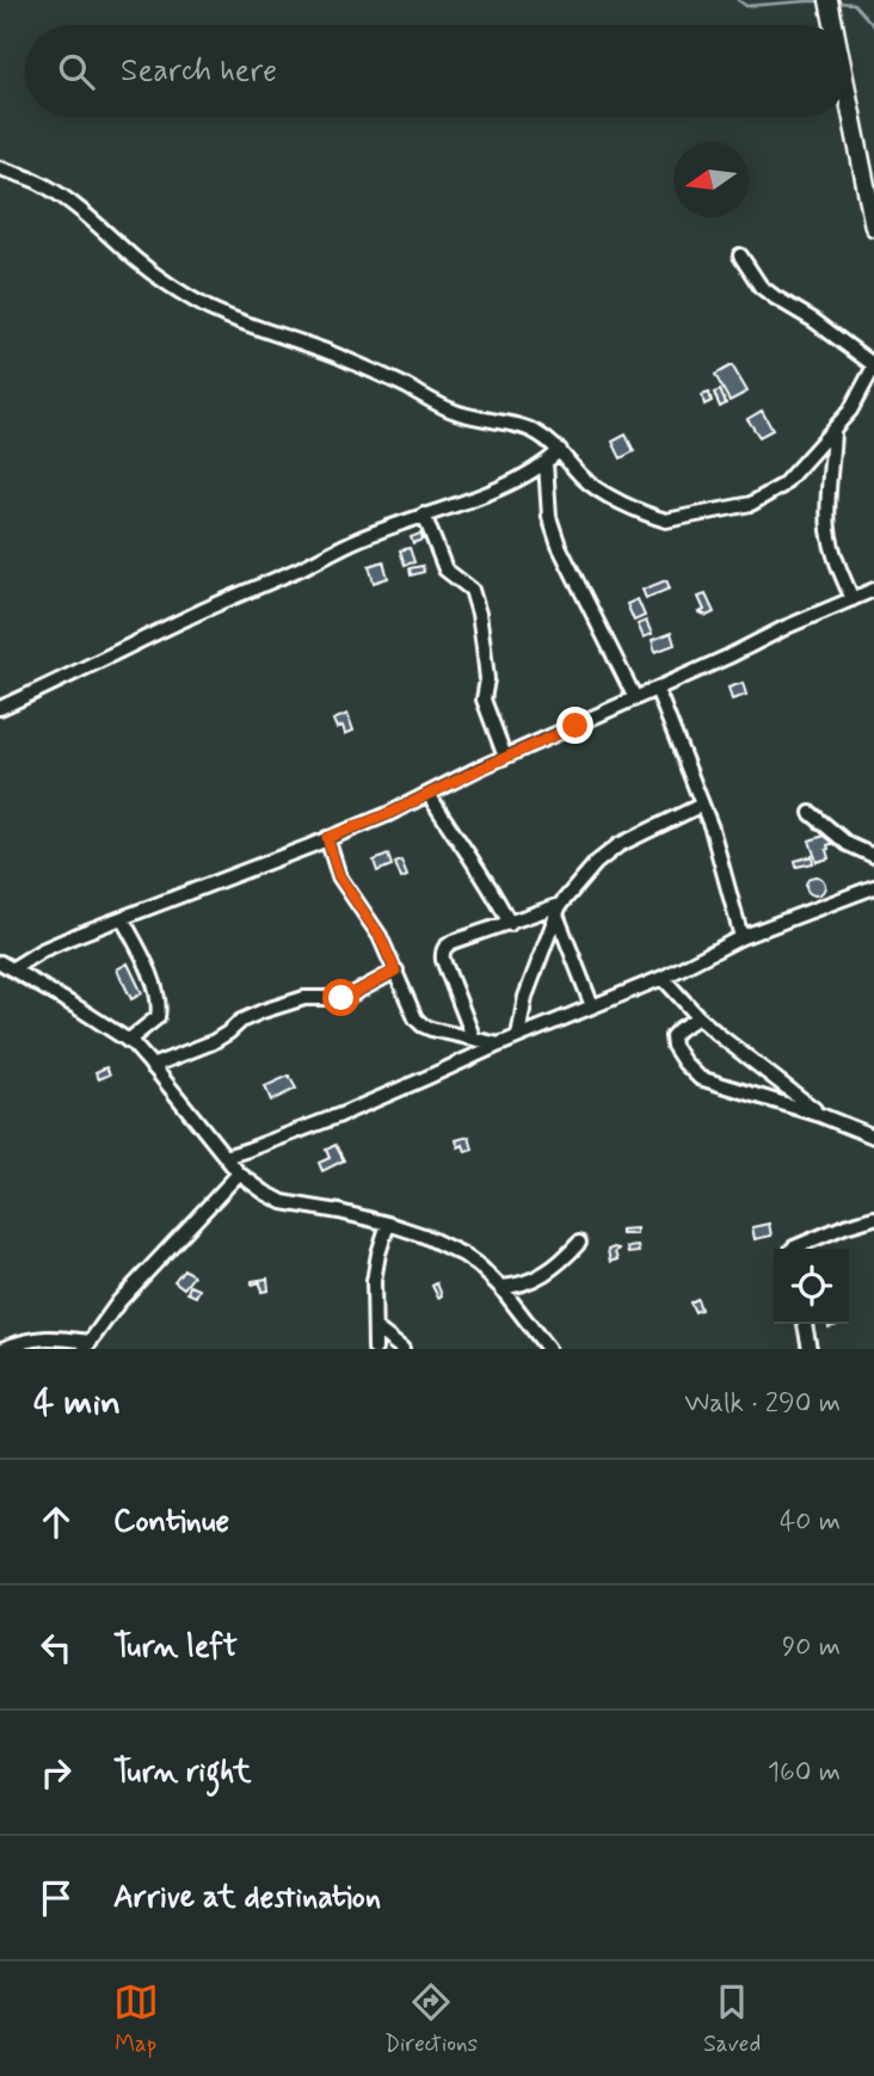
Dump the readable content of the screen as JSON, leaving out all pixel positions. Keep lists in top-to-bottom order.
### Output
{
  "north": "left",
  "page": {
    "search": "Search here",
    "heading": ["4 min", "Walk · 290 m"],
    "list": [
      ["Continue", "40 m"],
      ["Turn left", "90 m"],
      ["Turn right", "160 m"],
      "Arrive at destination"
    ],
    "nav": ["Map", "Directions", "Saved"]
  }
}
